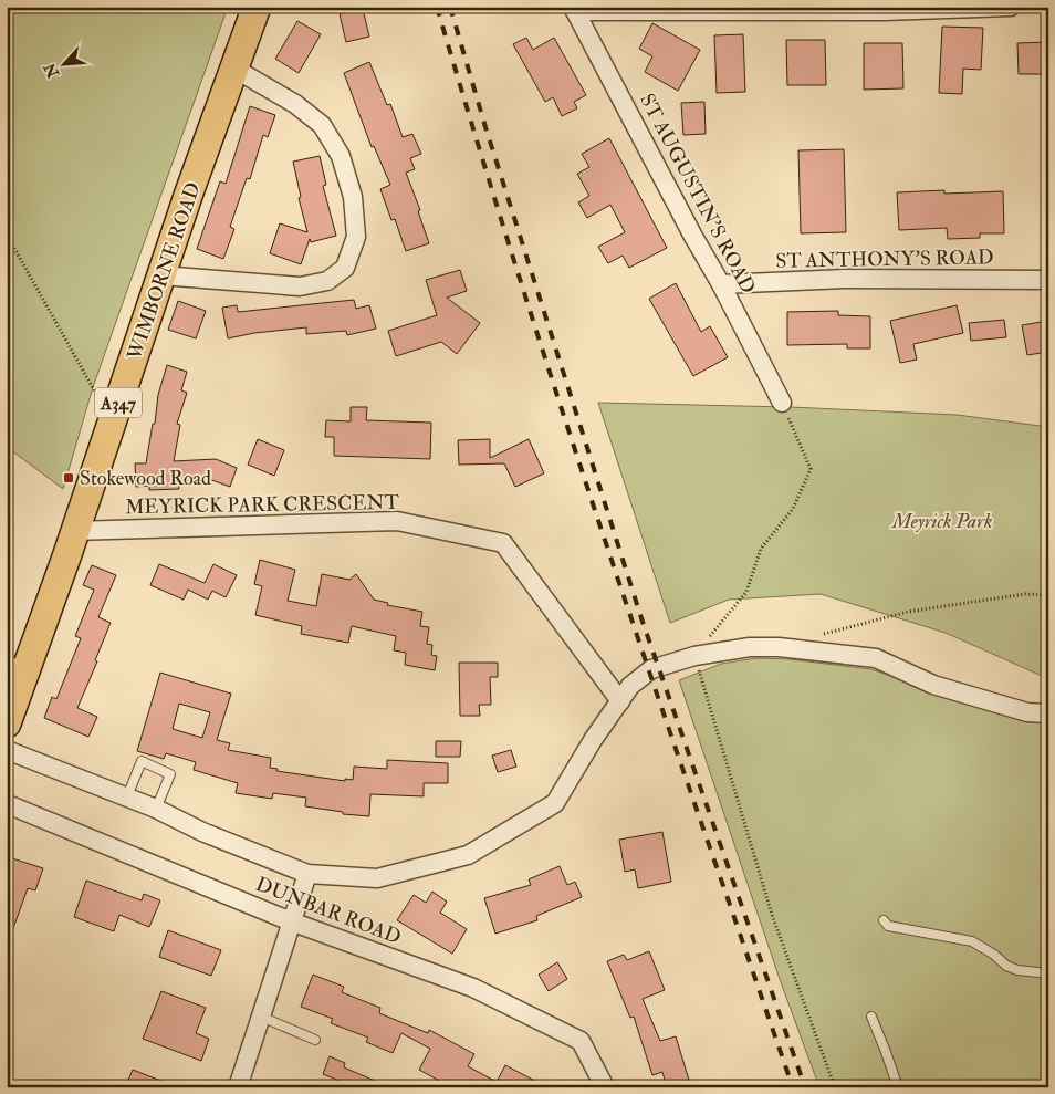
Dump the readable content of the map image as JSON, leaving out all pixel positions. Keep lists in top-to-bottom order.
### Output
{
  "streets": {
    "main road": ["WIMBORNE ROAD", "A347"],
    "street": [
      "ST AUGUSTIN'S ROAD",
      "ST ANTHONY'S ROAD",
      "MEYRICK PARK CRESCENT",
      "DUNBAR ROAD"
    ]
  },
  "crossings": [
    ["ST AUGUSTIN'S ROAD", "ST ANTHONY'S ROAD"],
    ["WIMBORNE ROAD", "MEYRICK PARK CRESCENT"]
  ],
  "parks": ["Meyrick Park"],
  "places": {
    "transit": ["Stokewood Road"]
  },
  "north": "bottom left"
}
